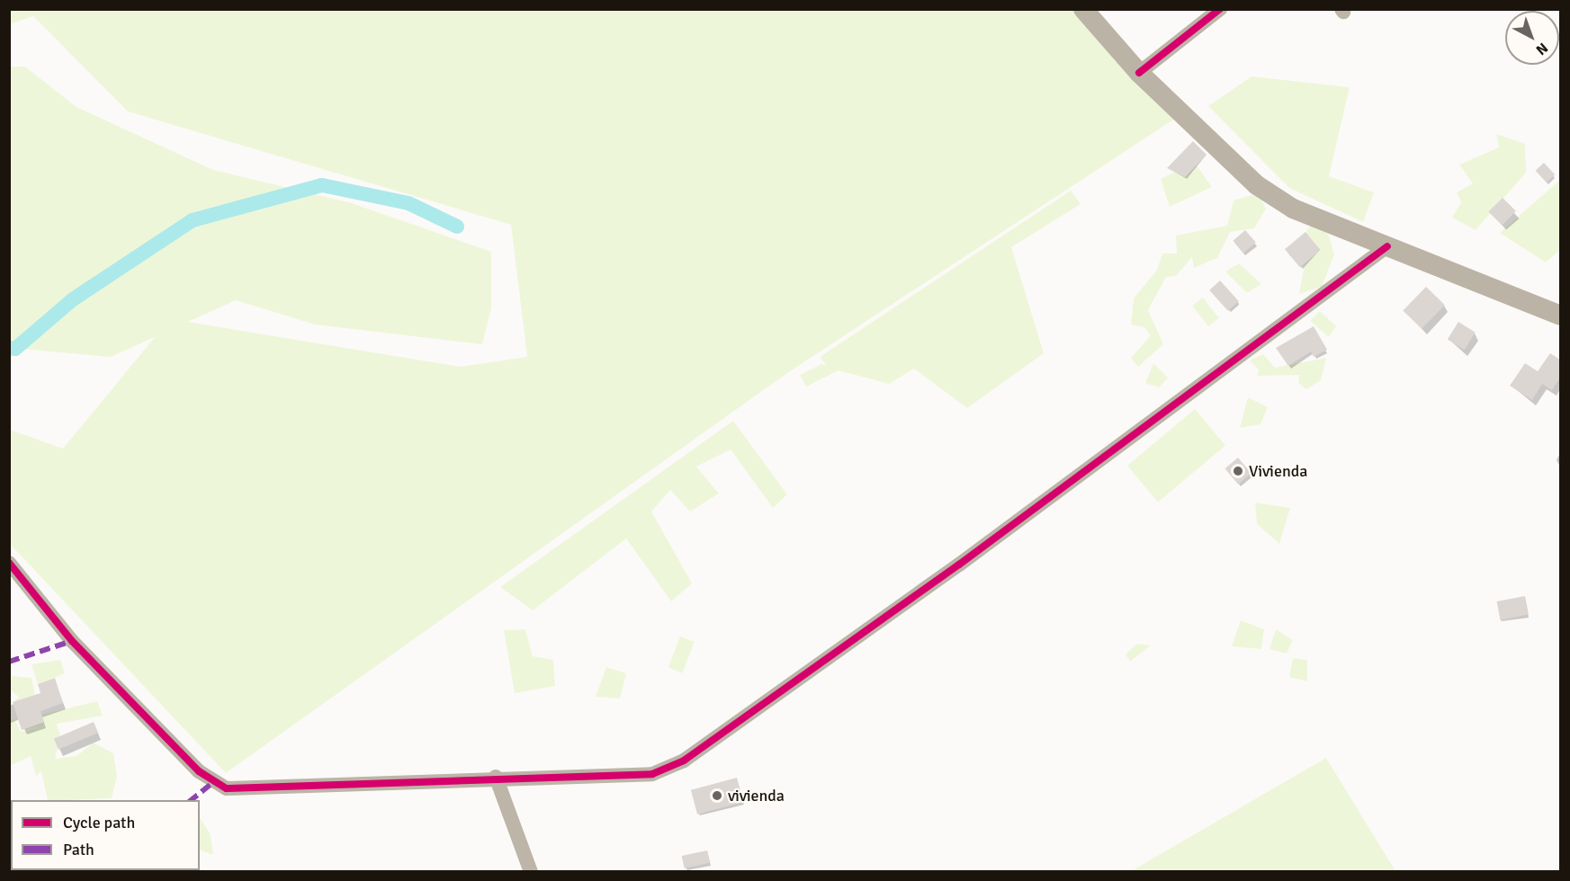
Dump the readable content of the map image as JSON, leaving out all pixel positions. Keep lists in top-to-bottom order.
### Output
{
  "places": ["Vivienda", "vivienda"],
  "legend": ["Cycle path", "Path"],
  "north": "bottom right"
}
